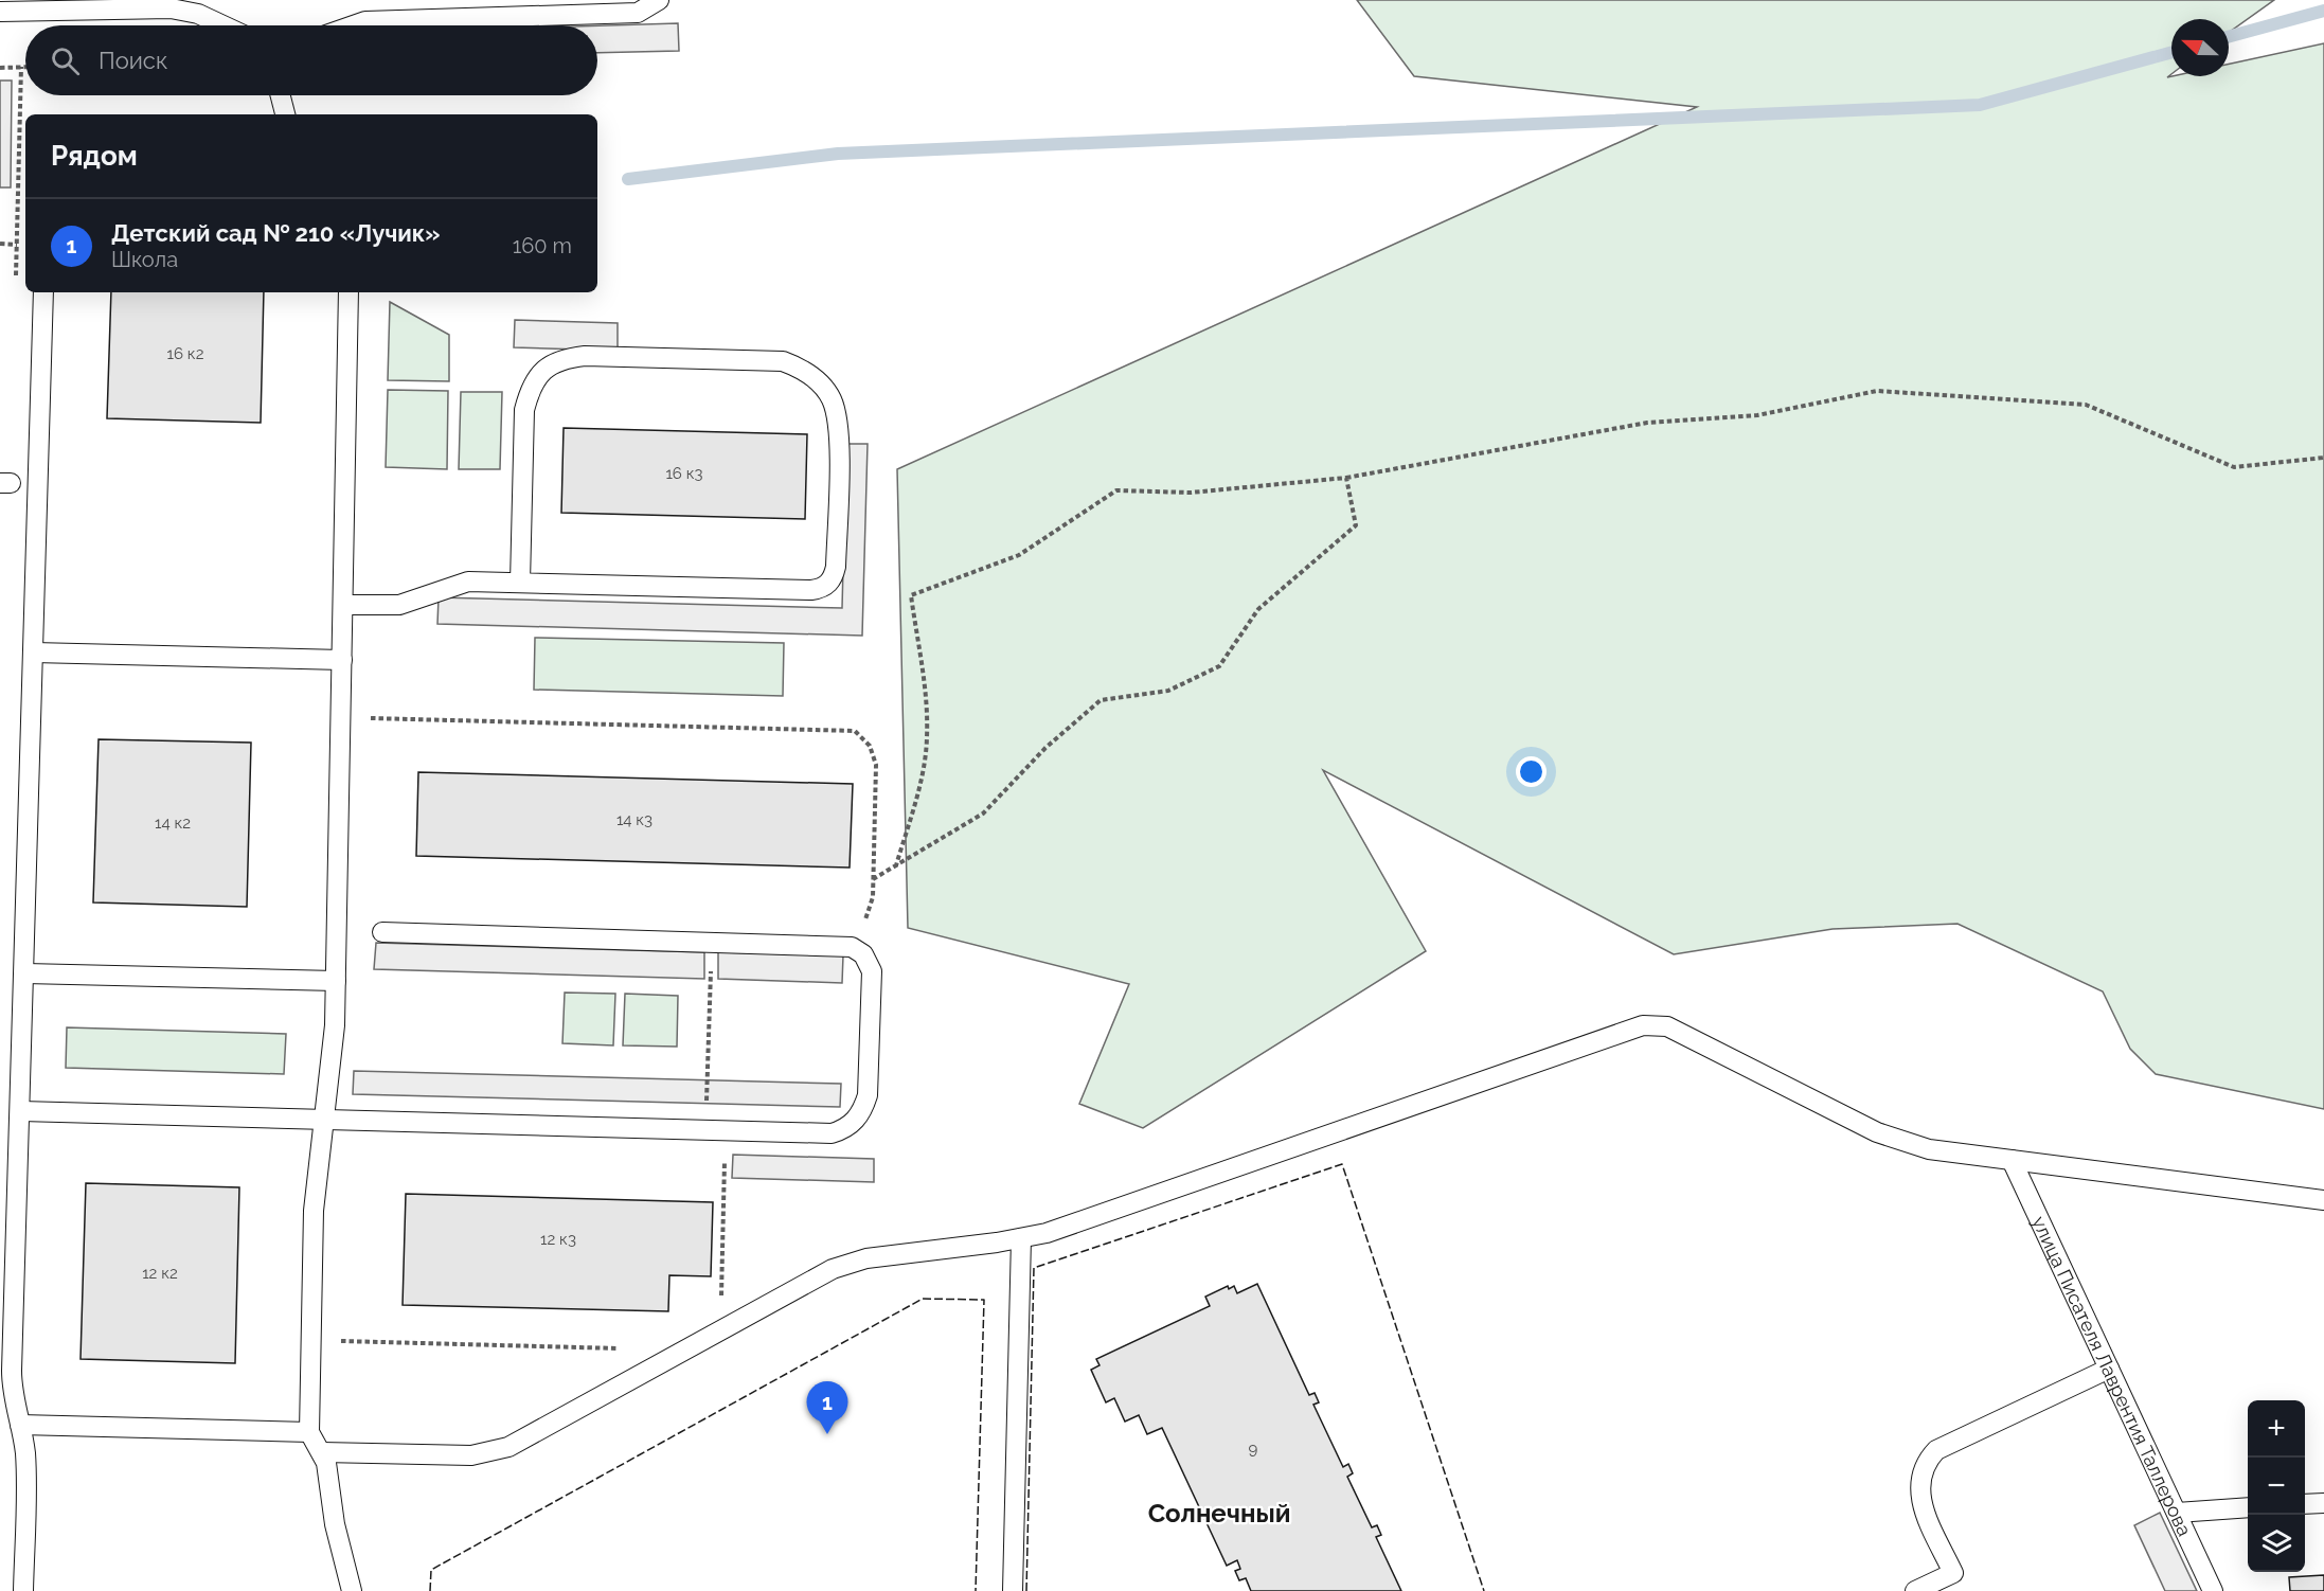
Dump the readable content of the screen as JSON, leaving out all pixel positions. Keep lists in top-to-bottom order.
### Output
{
  "streets": {
    "lane": ["улица Писателя Лаврентия Таллерова"]
  },
  "districts": ["Солнечный"],
  "house_numbers": [
    "16 к2",
    "16 к3",
    "14 к3",
    "14 к2",
    "12 к3",
    "12 к2",
    "9"
  ],
  "north": "left",
  "page": {
    "search": "Поиск",
    "heading": "Рядом",
    "list": [
      {
        "mark": "1",
        "name": "Детский сад № 210 «Лучик»",
        "note": "Школа",
        "value": "160 m"
      }
    ],
    "pins": "1",
    "map_buttons": ["+", "−"]
  }
}
